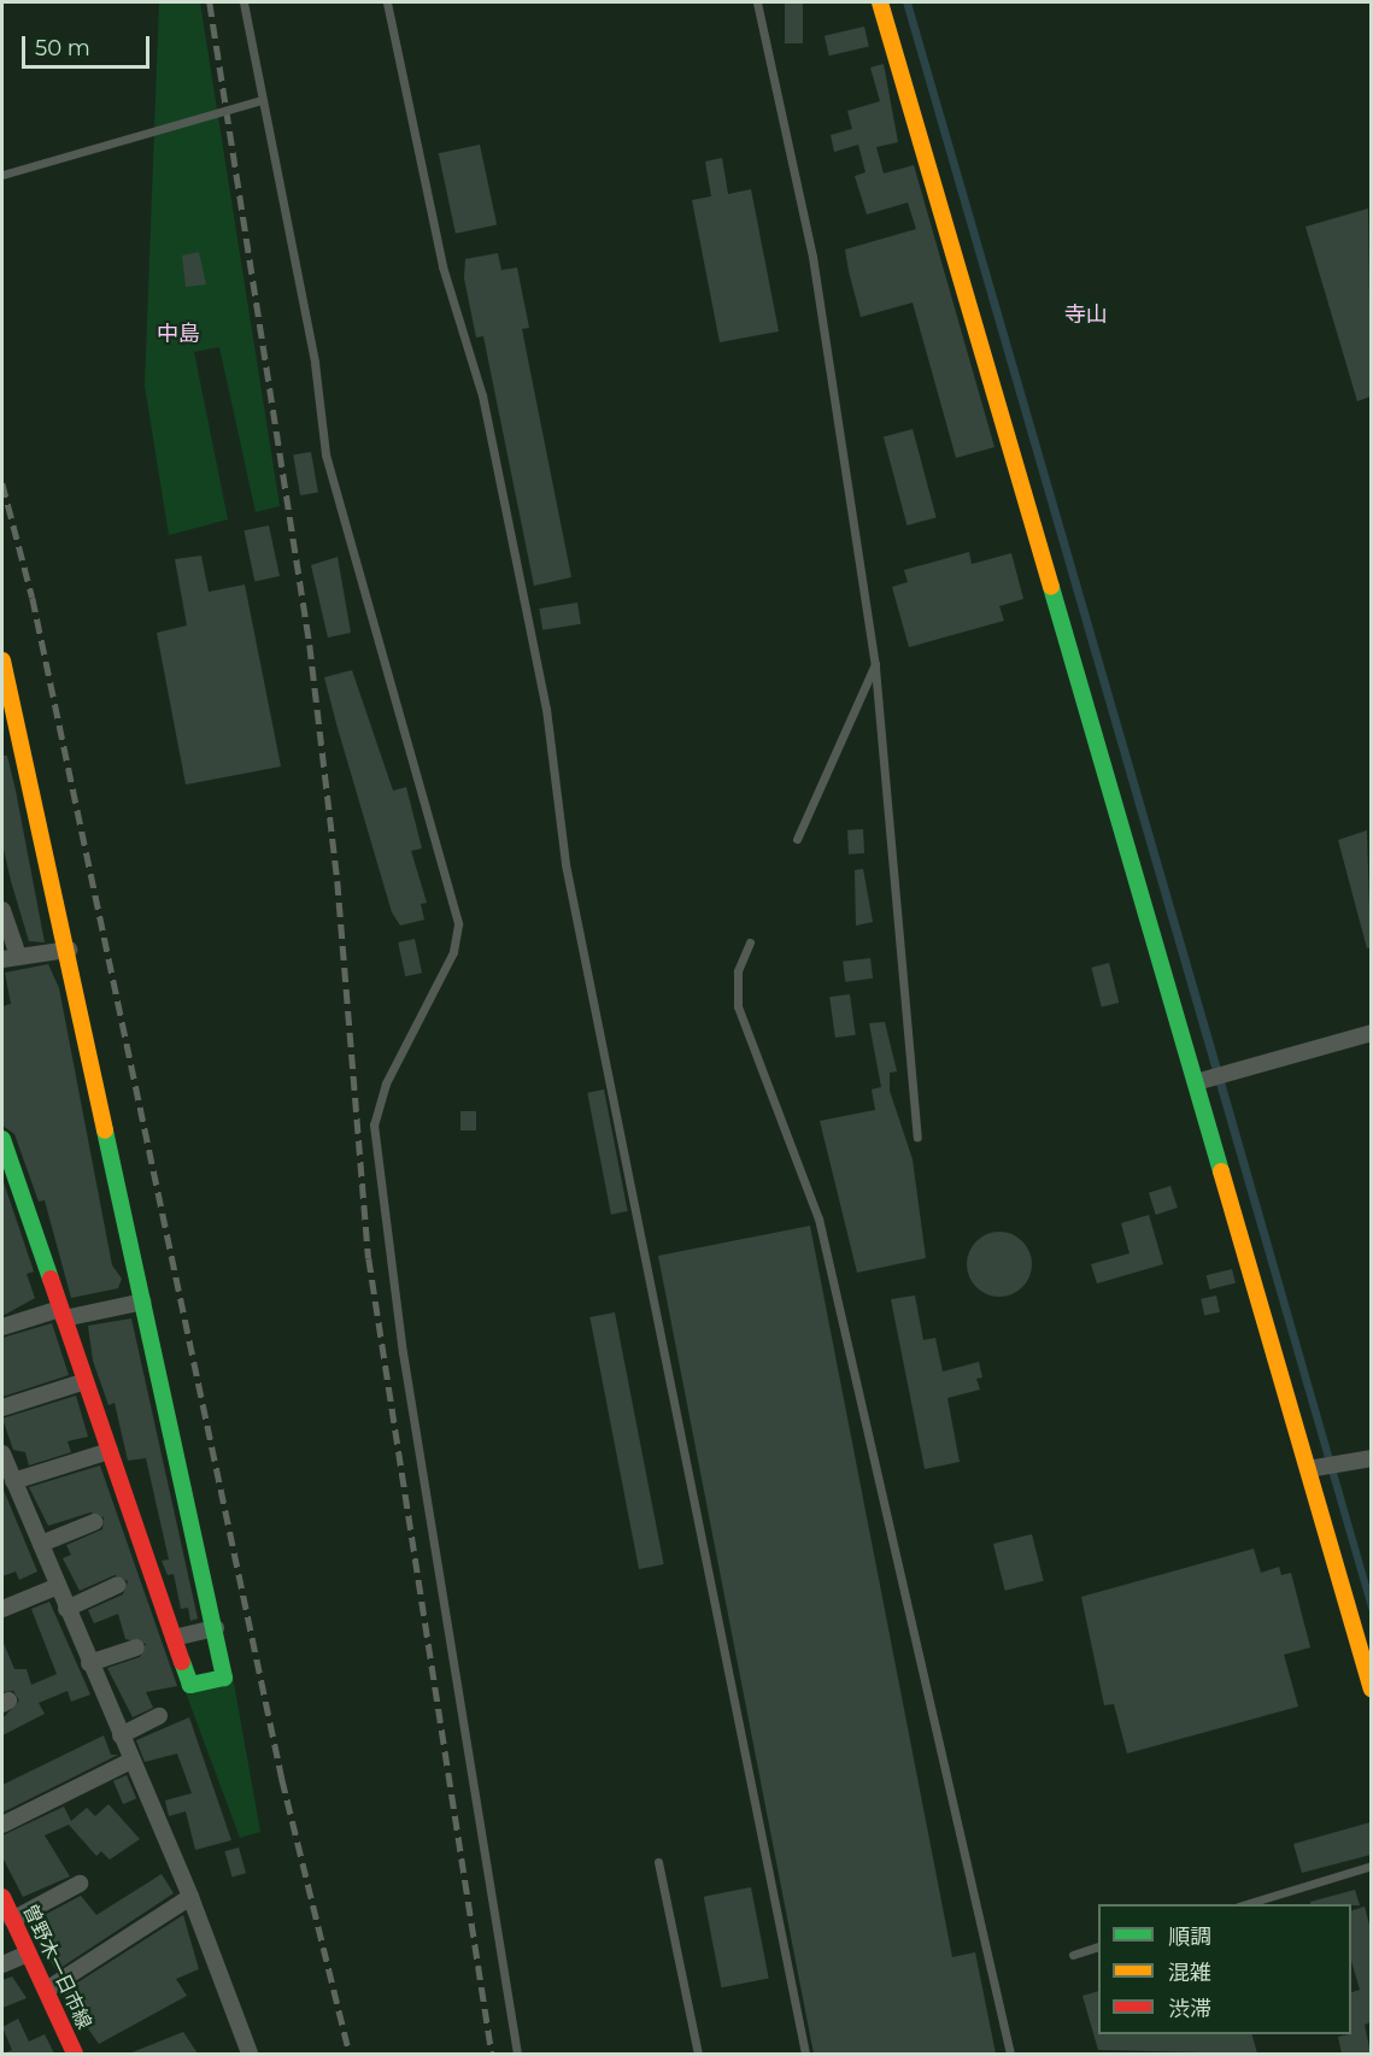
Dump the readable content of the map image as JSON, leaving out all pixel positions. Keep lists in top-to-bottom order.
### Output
{
  "streets": {
    "street": ["曽野木一日市線"]
  },
  "districts": ["寺山", "中島"],
  "legend": ["順調", "混雑", "渋滞"],
  "scale_bar": "50 m"
}
